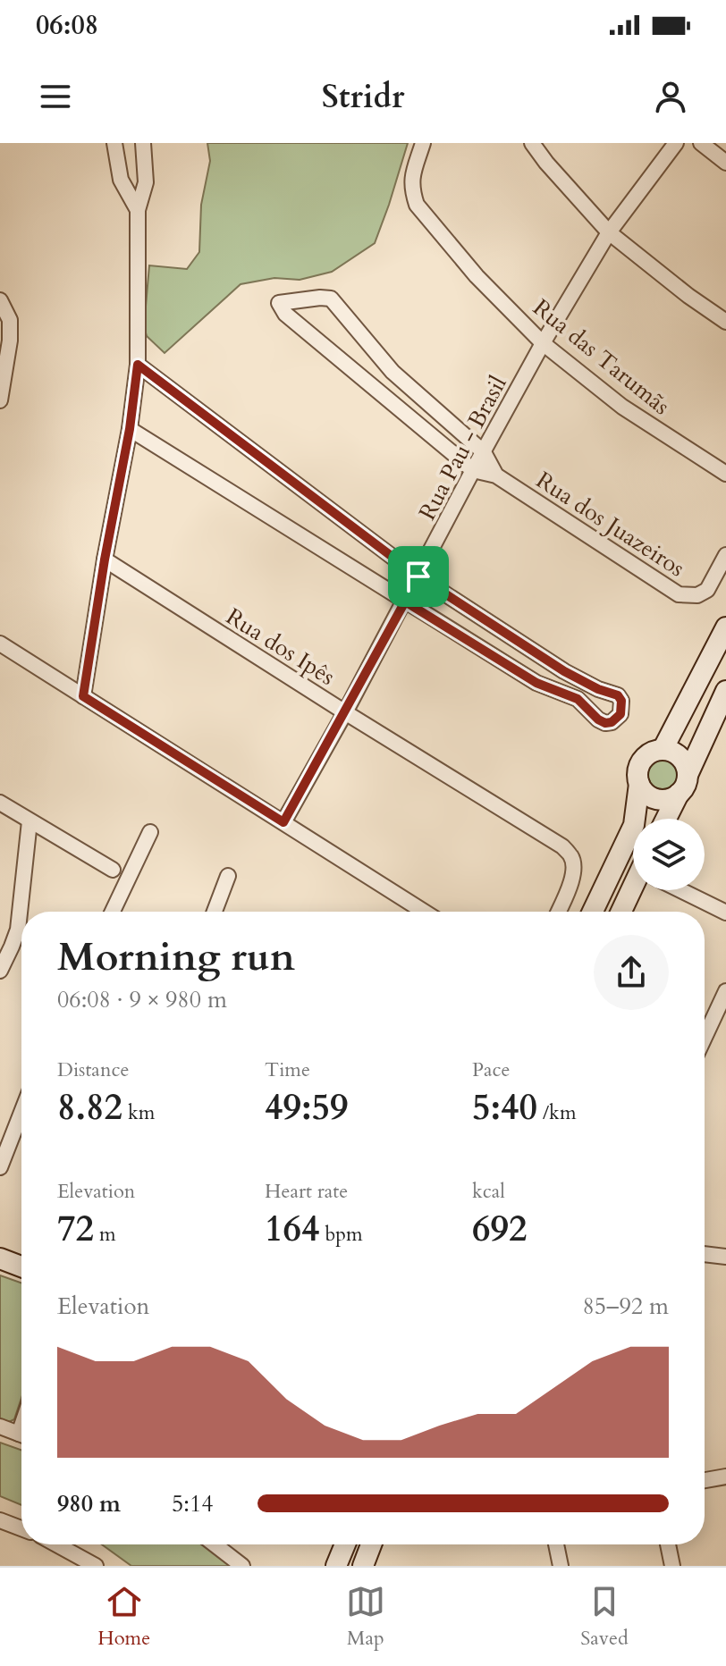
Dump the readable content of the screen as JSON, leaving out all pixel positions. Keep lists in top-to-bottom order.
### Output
{
  "streets": {
    "street": [
      "Rua das Tarumãs",
      "Rua Pau - Brasil",
      "Rua dos Juazeiros",
      "Rua dos Ipês"
    ]
  },
  "crossings": [
    ["Rua das Tarumãs", "Rua Pau - Brasil"],
    ["Rua Pau - Brasil", "Rua dos Juazeiros"],
    ["Rua Pau - Brasil", "Rua dos Ipês"]
  ],
  "page": {
    "status": "06:08",
    "header": "Stridr",
    "heading": ["Morning run", "06:08 · 9 × 980 m"],
    "stats": [
      ["Distance", "8.82 km"],
      ["Time", "49:59"],
      ["Pace", "5:40 /km"],
      ["Elevation", "72 m"],
      ["Heart rate", "164 bpm"],
      ["kcal", "692"]
    ],
    "chart": ["Elevation", "85–92 m"],
    "list": [
      {
        "name": "980 m",
        "note": "5:14"
      }
    ],
    "tabs": ["Home", "Map", "Saved"]
  }
}
